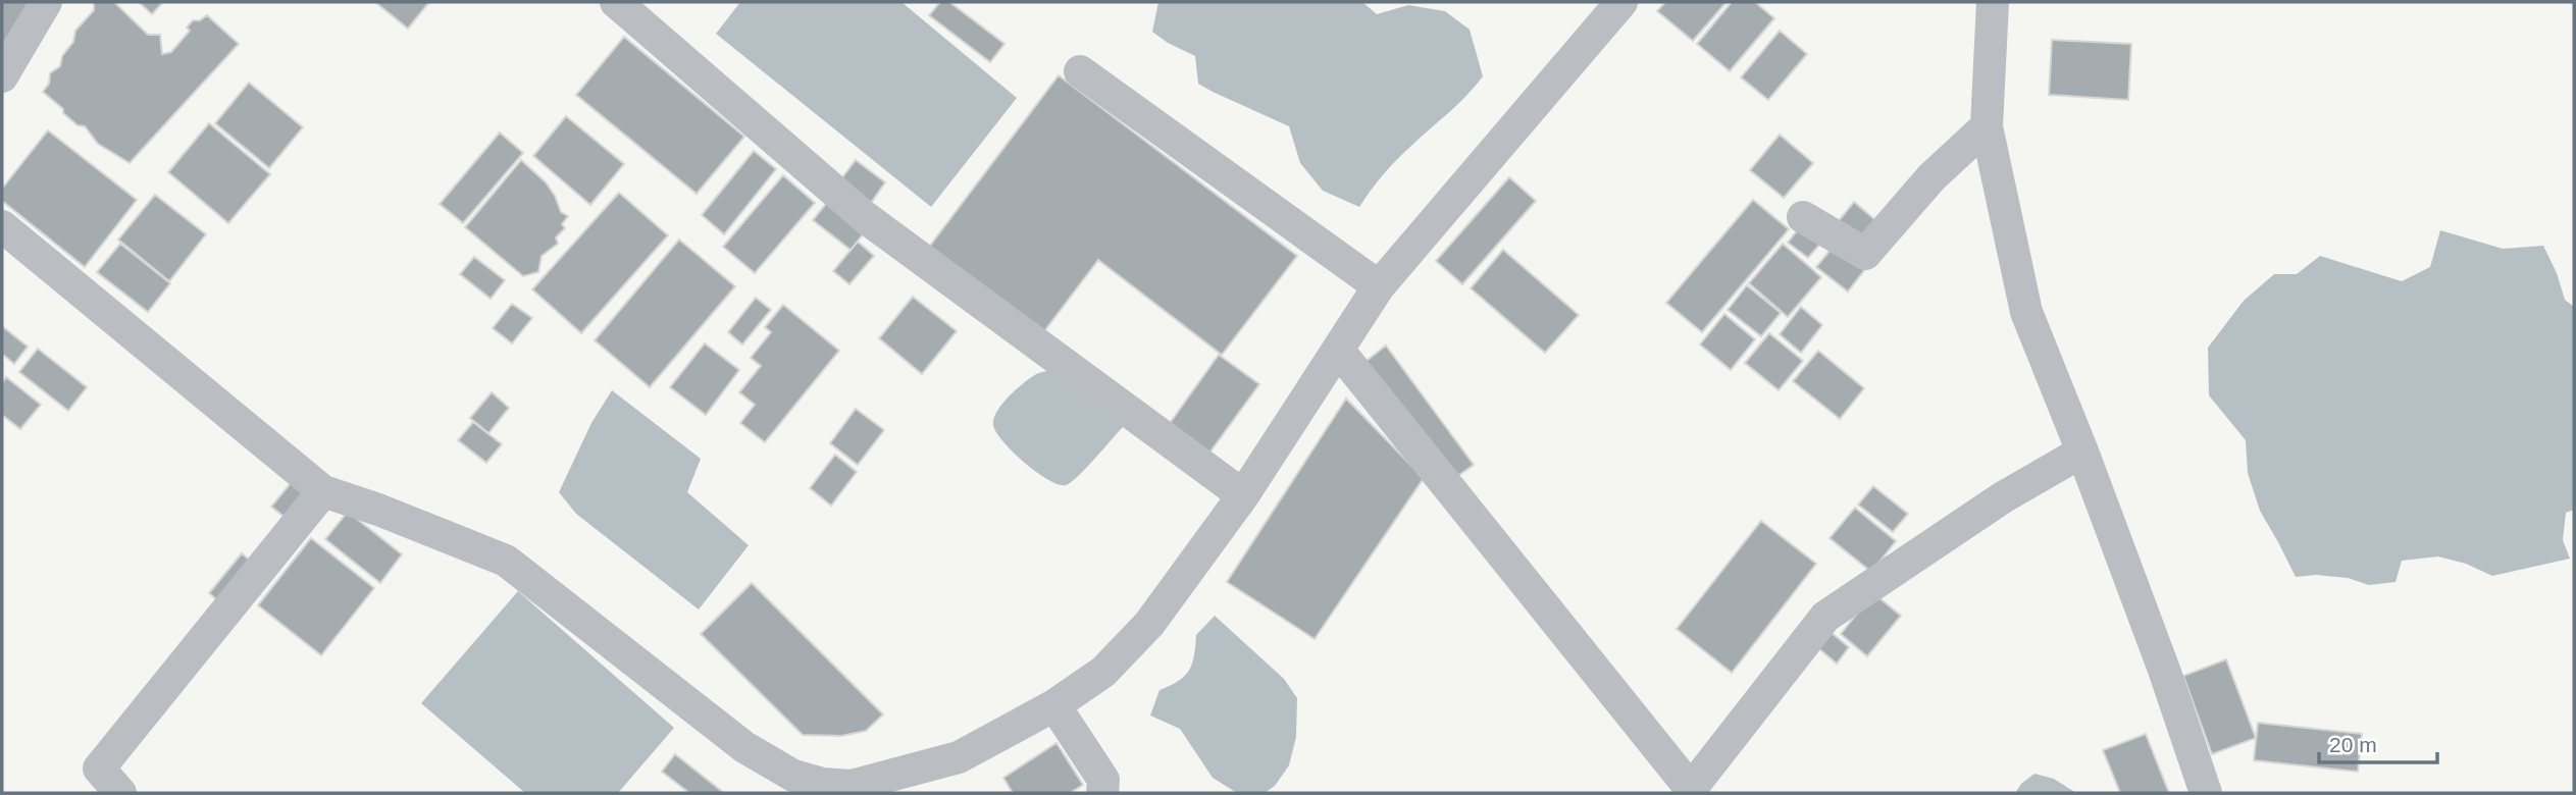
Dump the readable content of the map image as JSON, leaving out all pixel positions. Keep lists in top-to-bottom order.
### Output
{
  "scale_bar": "20 m"
}
